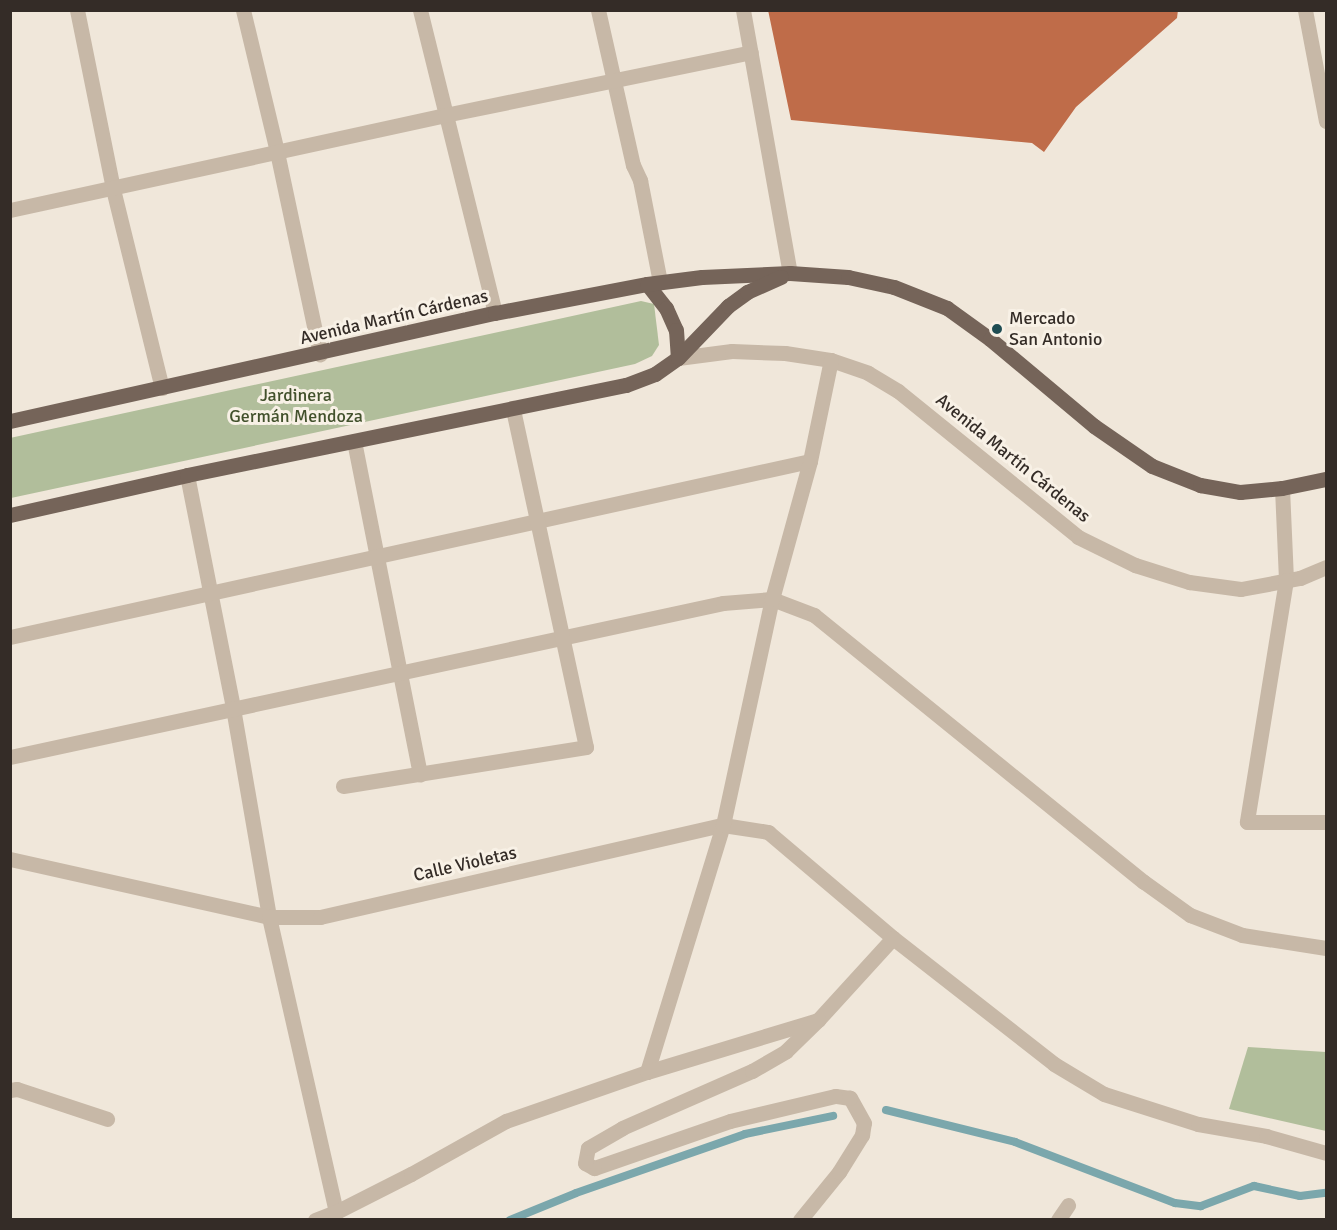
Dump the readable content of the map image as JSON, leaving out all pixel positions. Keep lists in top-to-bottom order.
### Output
{
  "streets": {
    "main road": ["Avenida Martín Cárdenas"],
    "street": ["Calle Violetas"]
  },
  "parks": ["Jardinera Germán Mendoza"],
  "places": ["Mercado San Antonio"]
}
